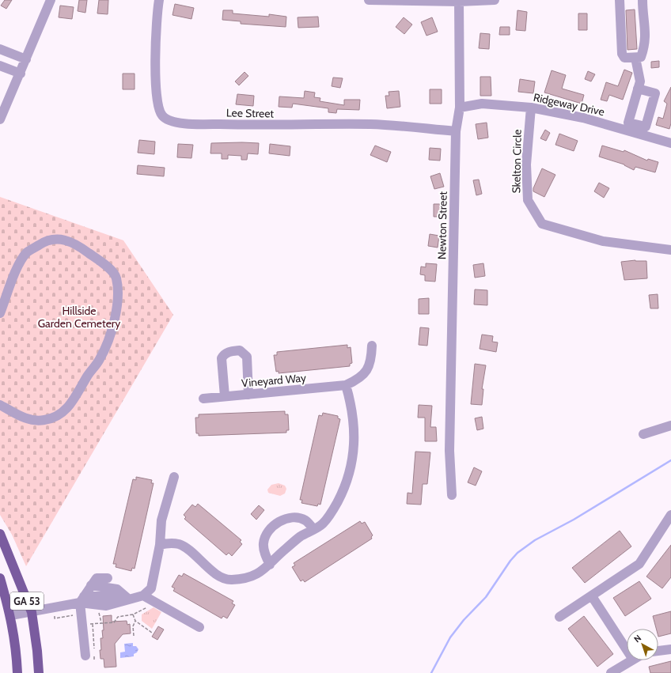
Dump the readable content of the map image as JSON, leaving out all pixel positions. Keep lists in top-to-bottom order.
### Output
{
  "streets": {
    "main road": ["GA 53"],
    "street": [
      "Ridgeway Drive",
      "Lee Street",
      "Skelton Circle",
      "Newton Street",
      "Vineyard Way"
    ]
  },
  "crossings": [
    ["Ridgeway Drive", "Skelton Circle"],
    ["Ridgeway Drive", "Newton Street"],
    ["Lee Street", "Newton Street"]
  ],
  "parks": ["Hillside Garden Cemetery"],
  "north": "top left"
}
